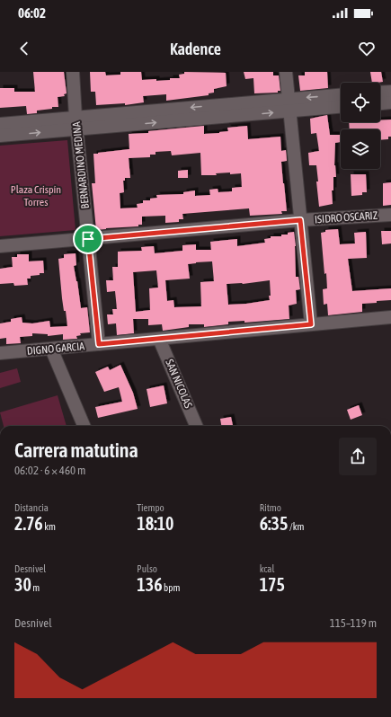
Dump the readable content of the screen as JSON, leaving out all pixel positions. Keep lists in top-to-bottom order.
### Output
{
  "streets": {
    "street": [
      "BERNARDINO MEDINA",
      "ISIDRO OSCARIZ",
      "DIGNO GARCIA",
      "SAN NICOLAS"
    ]
  },
  "crossings": [
    ["BERNARDINO MEDINA", "ISIDRO OSCARIZ"],
    ["BERNARDINO MEDINA", "DIGNO GARCIA"],
    ["DIGNO GARCIA", "SAN NICOLAS"]
  ],
  "parks": ["Plaza Crispín Torres"],
  "page": {
    "status": "06:02",
    "header": "Kadence",
    "heading": ["Carrera matutina", "06:02 · 6 × 460 m"],
    "stats": [
      ["Distancia", "2.76 km"],
      ["Tiempo", "18:10"],
      ["Ritmo", "6:35 /km"],
      ["Desnivel", "30 m"],
      ["Pulso", "136 bpm"],
      ["kcal", "175"]
    ],
    "chart": ["Desnivel", "115–119 m"]
  }
}
